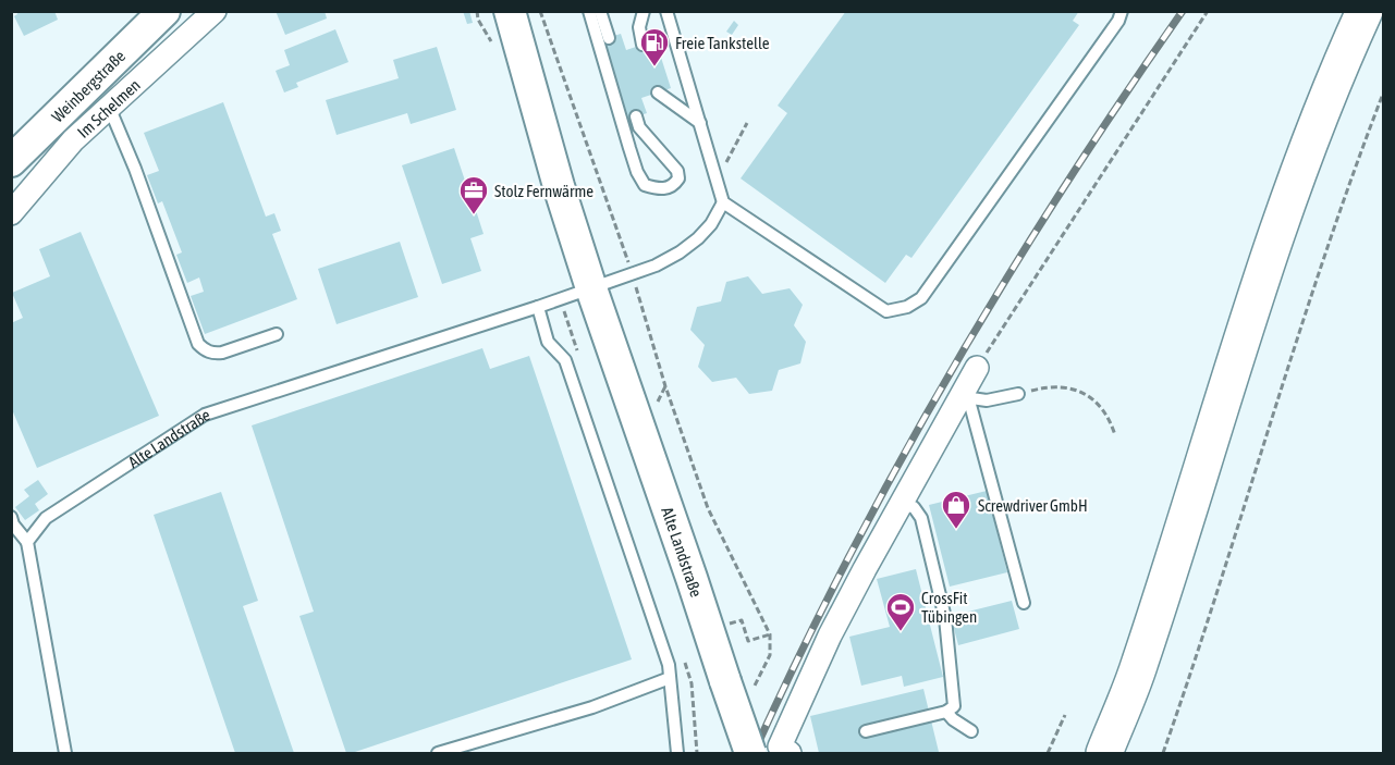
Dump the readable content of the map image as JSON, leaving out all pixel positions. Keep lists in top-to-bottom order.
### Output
{
  "streets": {
    "street": ["Weinbergstraße", "Im Schelmen", "Alte Landstraße"]
  },
  "places": {
    "fuel station": ["Freie Tankstelle"],
    "office": ["Stolz Fernwärme"],
    "shop": ["Screwdriver GmbH"],
    "sports": ["CrossFit Tübingen"]
  }
}
